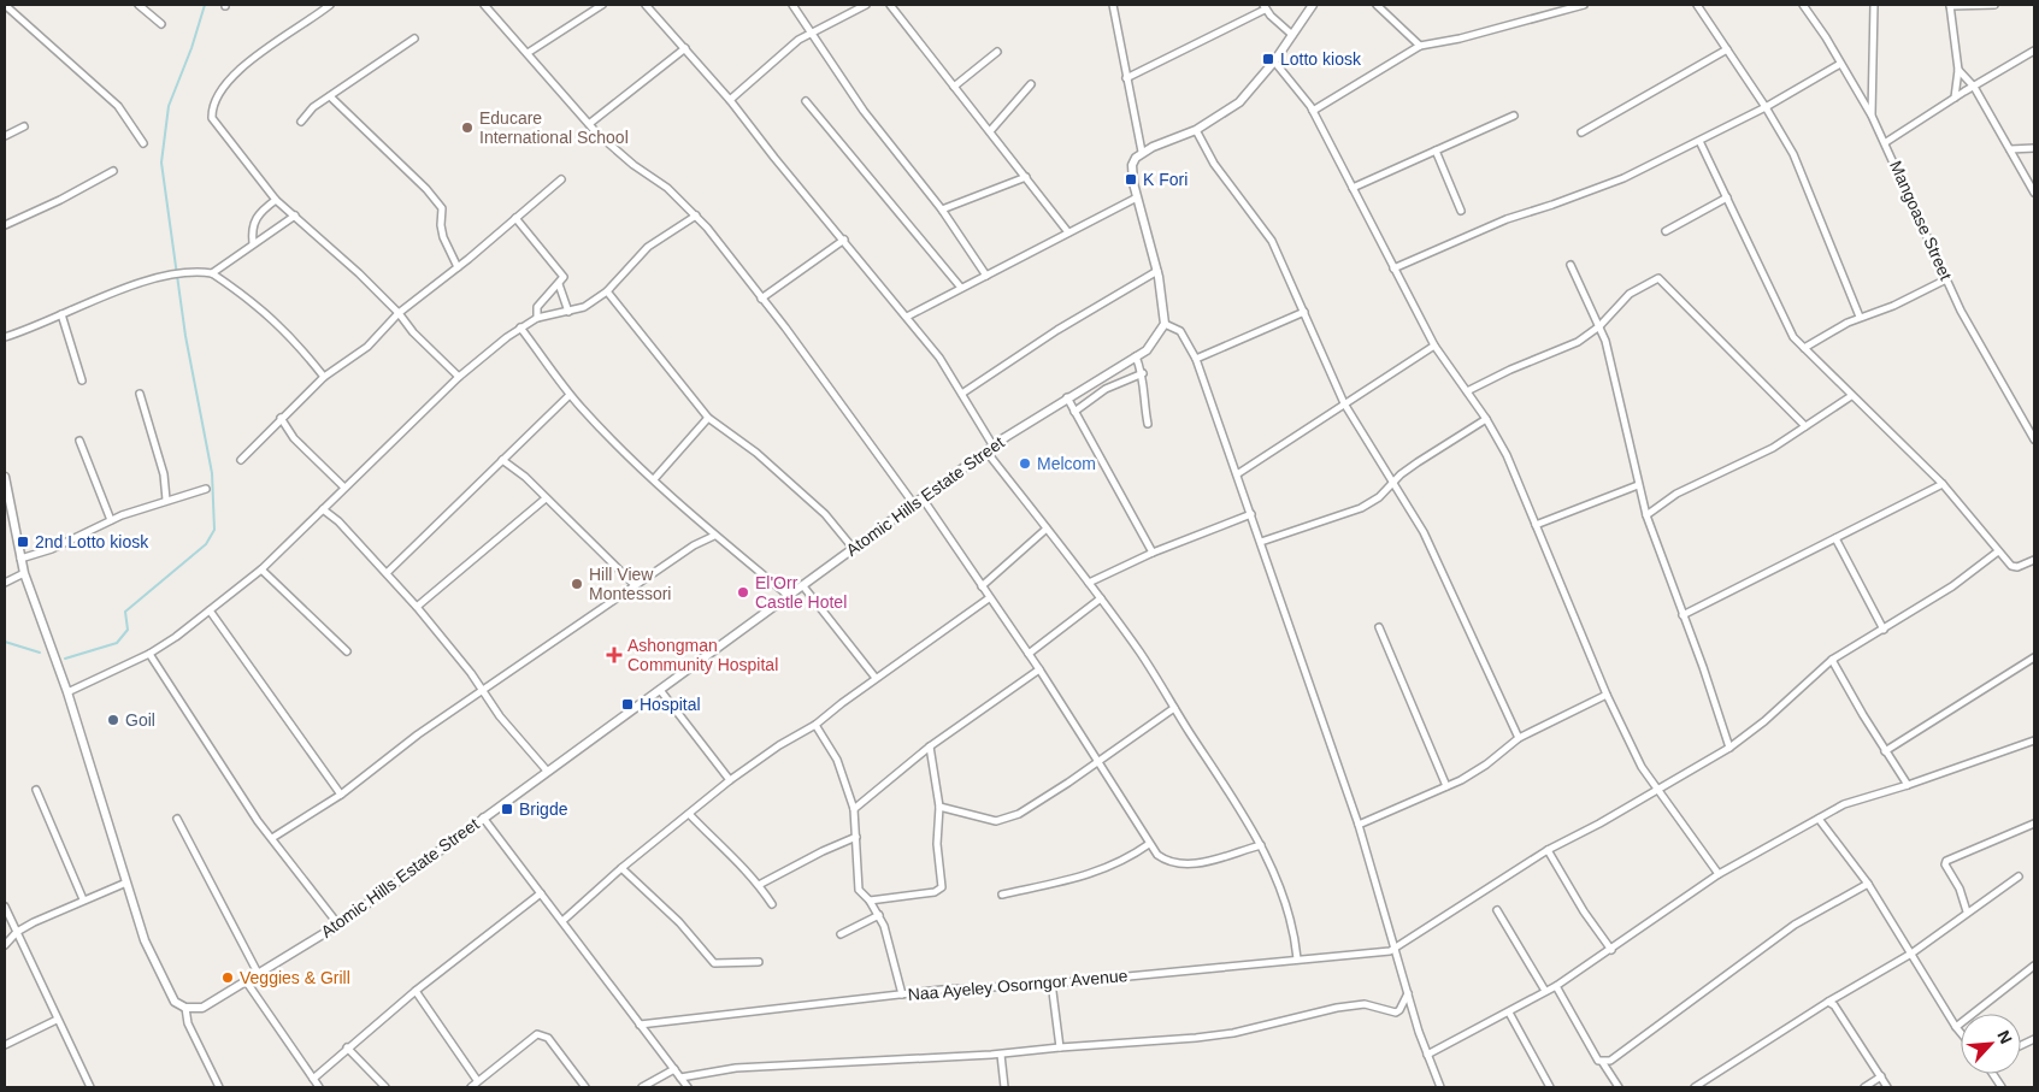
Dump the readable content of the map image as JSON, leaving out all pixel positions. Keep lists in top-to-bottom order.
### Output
{
  "streets": {
    "street": ["Mangoase Street", "Atomic Hills Estate Street", "Naa Ayeley Osorngor Avenue"]
  },
  "places": {
    "transit": [
      "Lotto kiosk",
      "K Fori",
      "2nd Lotto kiosk",
      "Hospital",
      "Brigde"
    ],
    "other": [
      "Educare International School",
      "Melcom",
      "Hill View Montessori",
      "El'Orr Castle Hotel",
      "Goil",
      "Veggies & Grill"
    ],
    "health": ["Ashongman Community Hospital"]
  },
  "north": "top right"
}
